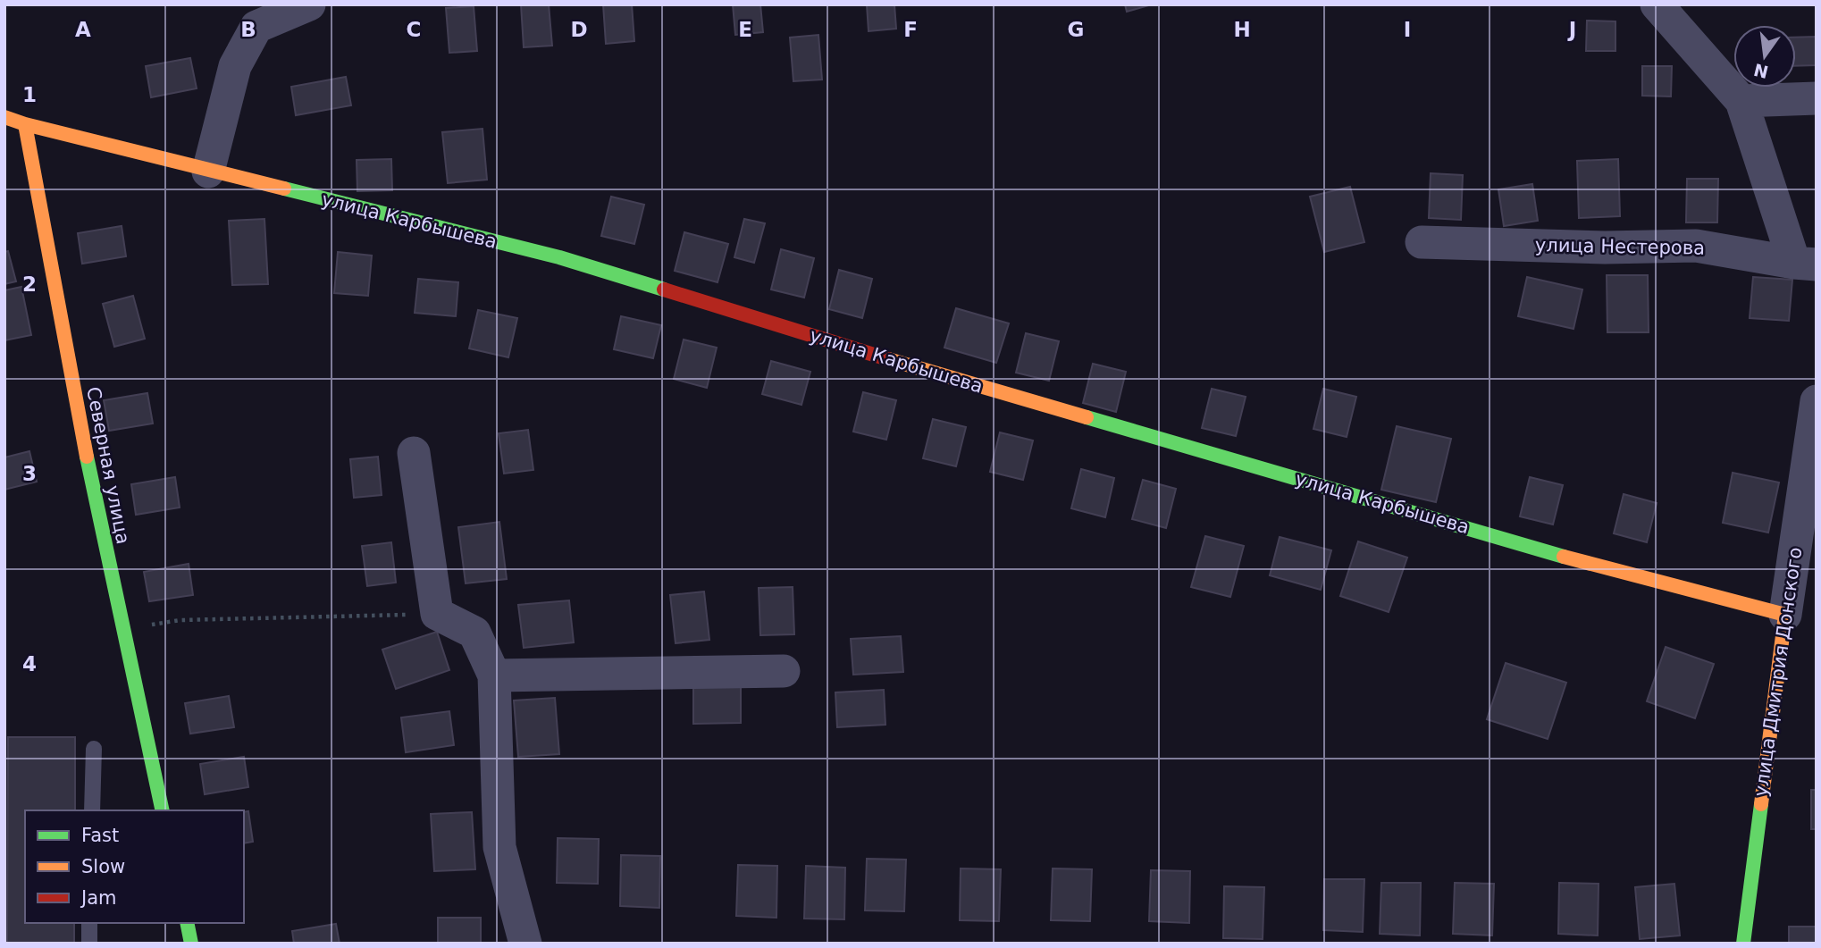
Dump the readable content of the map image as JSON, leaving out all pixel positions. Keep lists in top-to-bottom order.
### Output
{
  "streets": {
    "main road": ["улица Карбышева", "Северная улица", "улица Дмитрия Донского"],
    "street": ["улица Нестерова"]
  },
  "crossings": [
    ["улица Карбышева", "Северная улица"],
    ["улица Карбышева", "улица Дмитрия Донского"]
  ],
  "legend": ["Fast", "Slow", "Jam"],
  "north": "bottom",
  "grid": {
    "columns": [
      "A",
      "B",
      "C",
      "D",
      "E",
      "F",
      "G",
      "H",
      "I",
      "J"
    ],
    "rows": [
      "1",
      "2",
      "3",
      "4"
    ]
  }
}
